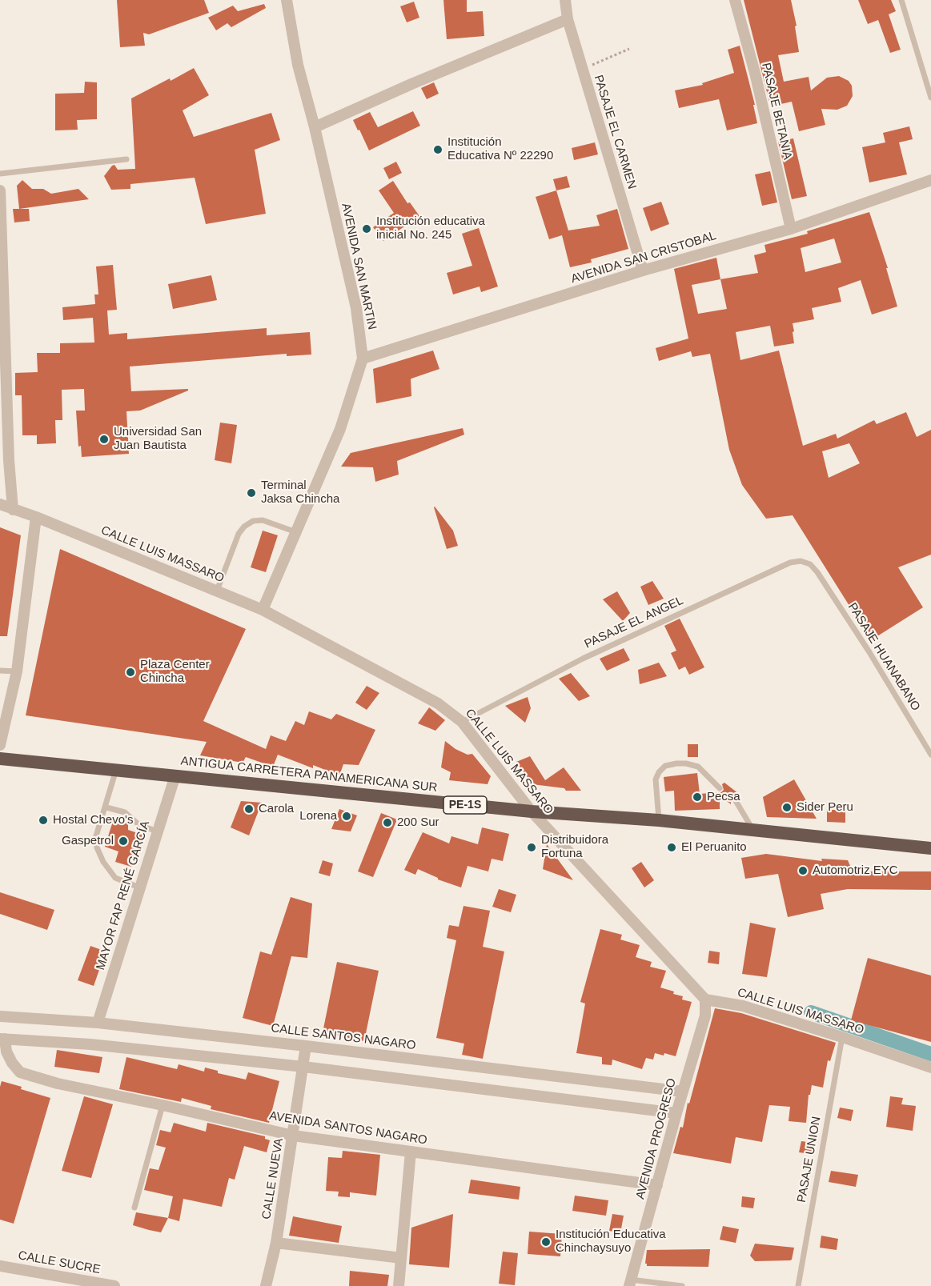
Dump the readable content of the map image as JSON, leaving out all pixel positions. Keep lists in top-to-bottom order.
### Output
{
  "streets": {
    "highway": ["ANTIGUA CARRETERA PANAMERICANA SUR", "PE-1S"],
    "street": [
      "PASAJE BETANIA",
      "PASAJE EL CARMEN",
      "AVENIDA SAN CRISTOBAL",
      "AVENIDA SAN MARTIN",
      "CALLE LUIS MASSARO",
      "MAYOR FAP RENÉ GARCÍA",
      "CALLE SANTOS NAGARO",
      "AVENIDA SANTOS NAGARO",
      "AVENIDA PROGRESO",
      "CALLE NUEVA",
      "CALLE SUCRE"
    ],
    "lane": ["PASAJE EL ANGEL", "PASAJE HUANABANO", "PASAJE UNION"]
  },
  "crossings": [
    ["PASAJE BETANIA", "AVENIDA SAN CRISTOBAL"],
    ["PASAJE EL CARMEN", "AVENIDA SAN CRISTOBAL"],
    ["AVENIDA SAN CRISTOBAL", "AVENIDA SAN MARTIN"],
    ["AVENIDA SAN MARTIN", "CALLE LUIS MASSARO"],
    ["CALLE LUIS MASSARO", "PASAJE EL ANGEL"],
    ["CALLE LUIS MASSARO", "ANTIGUA CARRETERA PANAMERICANA SUR"],
    ["CALLE LUIS MASSARO", "AVENIDA PROGRESO"],
    ["CALLE LUIS MASSARO", "PASAJE UNION"],
    ["PASAJE EL ANGEL", "PASAJE HUANABANO"],
    ["ANTIGUA CARRETERA PANAMERICANA SUR", "MAYOR FAP RENÉ GARCÍA"],
    ["MAYOR FAP RENÉ GARCÍA", "CALLE SANTOS NAGARO"],
    ["CALLE SANTOS NAGARO", "AVENIDA PROGRESO"],
    ["CALLE SANTOS NAGARO", "CALLE NUEVA"],
    ["AVENIDA SANTOS NAGARO", "AVENIDA PROGRESO"],
    ["AVENIDA SANTOS NAGARO", "CALLE NUEVA"]
  ],
  "places": [
    "Institución Educativa Nº 22290",
    "Institución educativa inicial No. 245",
    "Universidad San Juan Bautista",
    "Terminal Jaksa Chincha",
    "Plaza Center Chincha",
    "Pecsa",
    "Sider Peru",
    "Carola",
    "Lorena",
    "Hostal Chevo's",
    "200 Sur",
    "Gaspetrol",
    "Distribuidora Fortuna",
    "El Peruanito",
    "Automotriz EYC",
    "Institución Educativa Chinchaysuyo"
  ]
}
